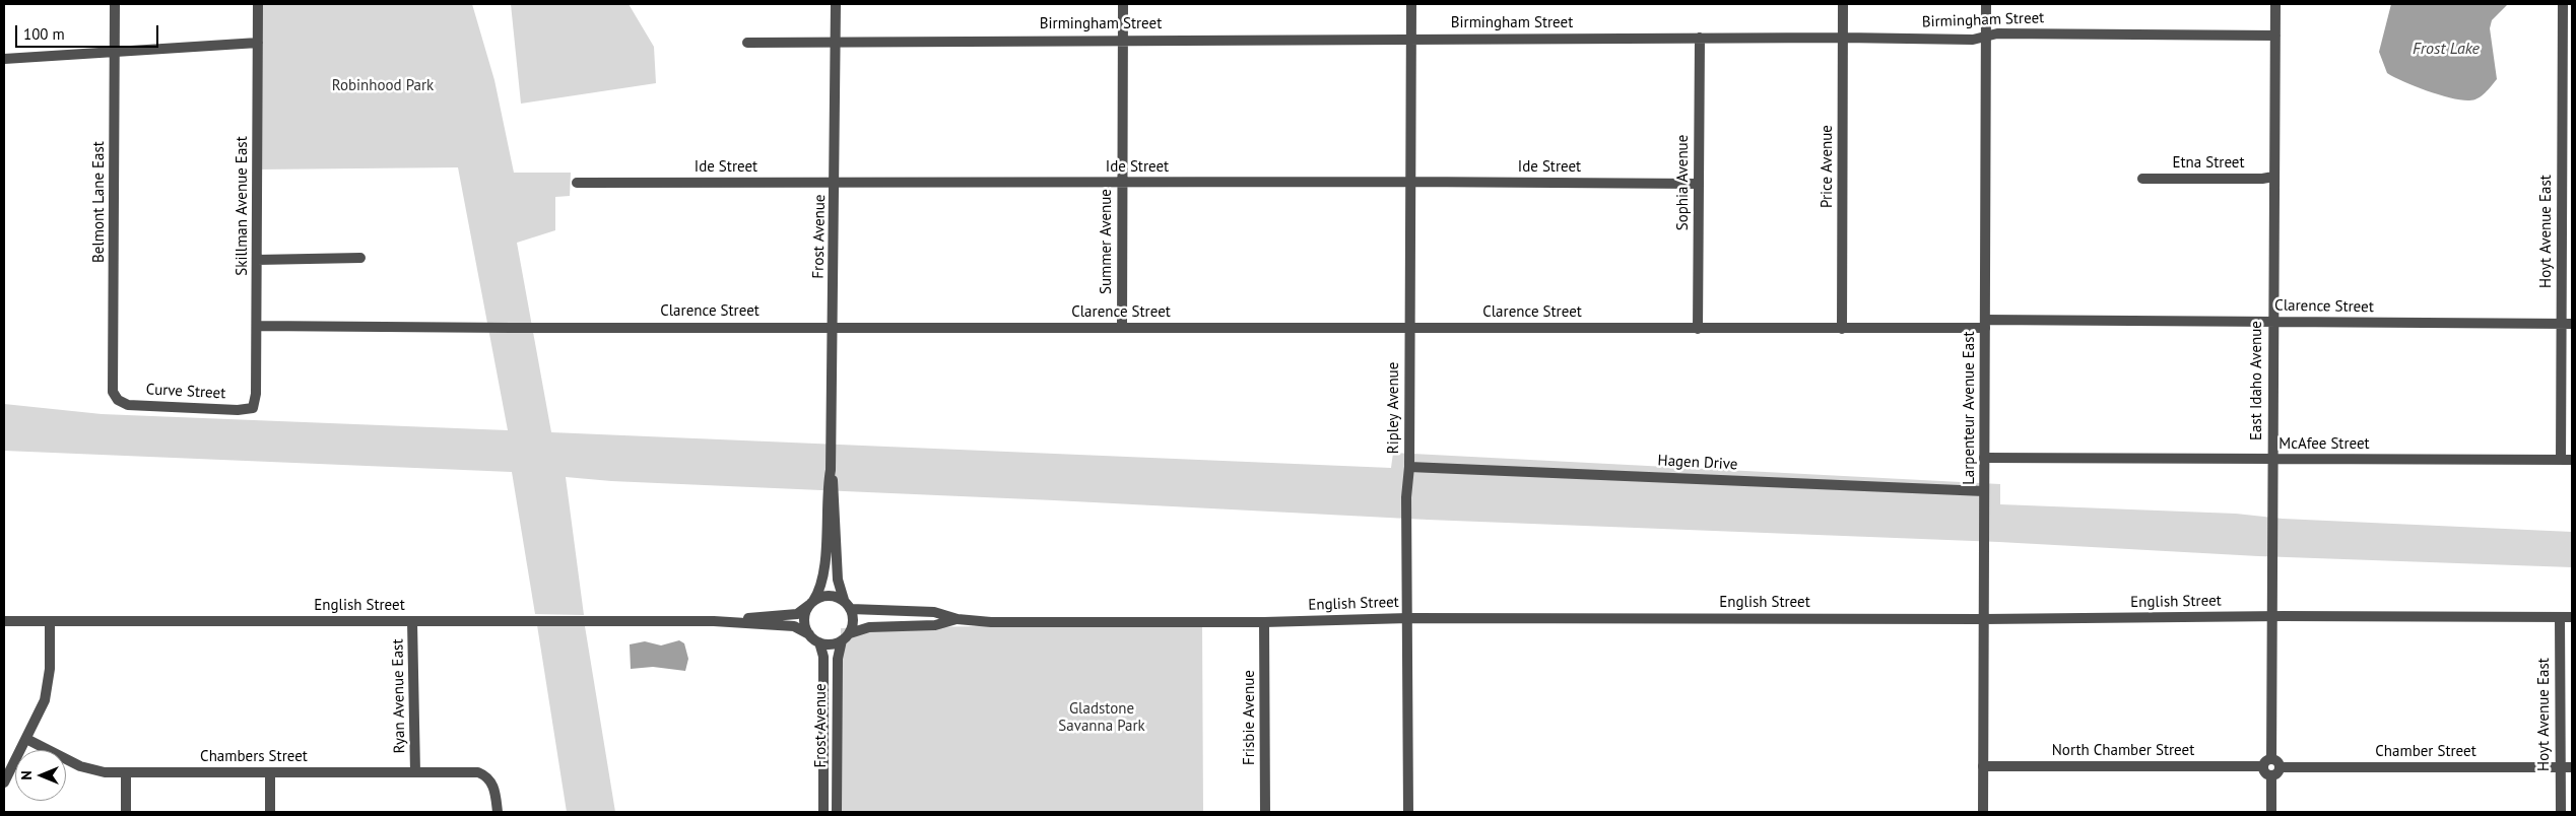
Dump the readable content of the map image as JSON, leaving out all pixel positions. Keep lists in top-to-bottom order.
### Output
{
  "streets": {
    "street": [
      "Birmingham Street",
      "Etna Street",
      "Price Avenue",
      "Ide Street",
      "Sophia Avenue",
      "Belmont Lane East",
      "Skillman Avenue East",
      "Hoyt Avenue East",
      "Frost Avenue",
      "Summer Avenue",
      "Clarence Street",
      "East Idaho Avenue",
      "Curve Street",
      "Ripley Avenue",
      "Larpenteur Avenue East",
      "McAfee Street",
      "Hagen Drive",
      "English Street",
      "Ryan Avenue East",
      "Frisbie Avenue",
      "North Chamber Street",
      "Chamber Street",
      "Chambers Street"
    ]
  },
  "crossings": [
    ["Birmingham Street", "Price Avenue"],
    ["Birmingham Street", "Sophia Avenue"],
    ["Birmingham Street", "Frost Avenue"],
    ["Birmingham Street", "Summer Avenue"],
    ["Birmingham Street", "East Idaho Avenue"],
    ["Birmingham Street", "Ripley Avenue"],
    ["Birmingham Street", "Larpenteur Avenue East"],
    ["Etna Street", "East Idaho Avenue"],
    ["Price Avenue", "Clarence Street"],
    ["Ide Street", "Sophia Avenue"],
    ["Ide Street", "Frost Avenue"],
    ["Ide Street", "Summer Avenue"],
    ["Ide Street", "Ripley Avenue"],
    ["Sophia Avenue", "Clarence Street"],
    ["Belmont Lane East", "Curve Street"],
    ["Skillman Avenue East", "Clarence Street"],
    ["Skillman Avenue East", "Curve Street"],
    ["Hoyt Avenue East", "Clarence Street"],
    ["Hoyt Avenue East", "McAfee Street"],
    ["Hoyt Avenue East", "English Street"],
    ["Hoyt Avenue East", "Chamber Street"],
    ["Frost Avenue", "Clarence Street"],
    ["Frost Avenue", "English Street"],
    ["Summer Avenue", "Clarence Street"],
    ["Clarence Street", "East Idaho Avenue"],
    ["Clarence Street", "Ripley Avenue"],
    ["Clarence Street", "Larpenteur Avenue East"],
    ["East Idaho Avenue", "McAfee Street"],
    ["East Idaho Avenue", "English Street"],
    ["East Idaho Avenue", "North Chamber Street"],
    ["East Idaho Avenue", "Chamber Street"],
    ["Ripley Avenue", "Hagen Drive"],
    ["Ripley Avenue", "English Street"],
    ["Larpenteur Avenue East", "McAfee Street"],
    ["Larpenteur Avenue East", "Hagen Drive"],
    ["Larpenteur Avenue East", "English Street"],
    ["Larpenteur Avenue East", "North Chamber Street"],
    ["English Street", "Ryan Avenue East"],
    ["English Street", "Frisbie Avenue"],
    ["Ryan Avenue East", "Chambers Street"],
    ["North Chamber Street", "Chamber Street"]
  ],
  "water": ["Frost Lake"],
  "parks": ["Robinhood Park", "Gladstone Savanna Park"],
  "scale_bar": "100 m",
  "north": "left"
}
